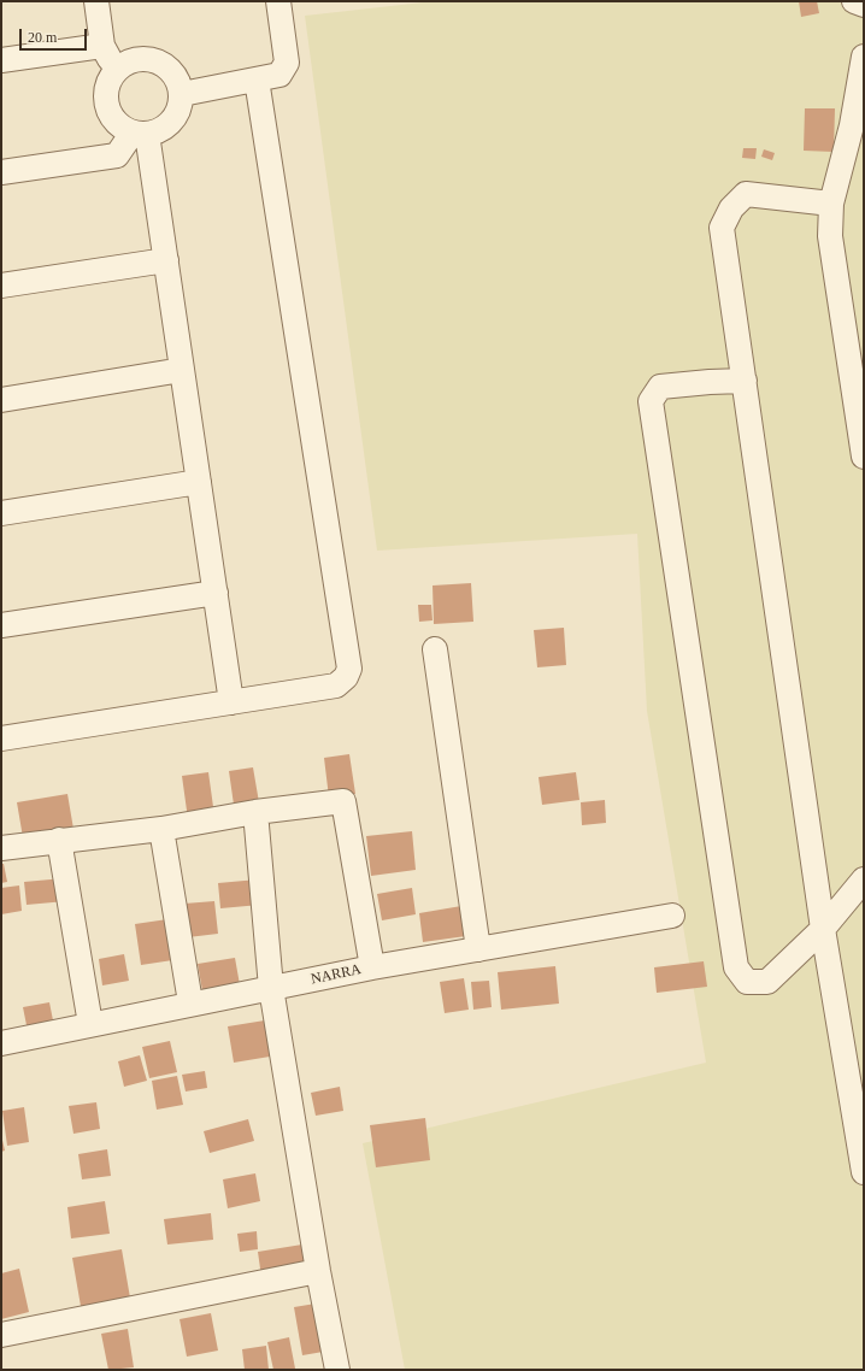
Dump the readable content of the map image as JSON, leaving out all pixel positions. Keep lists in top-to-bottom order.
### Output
{
  "streets": {
    "street": ["NARRA"]
  },
  "scale_bar": "20 m"
}
